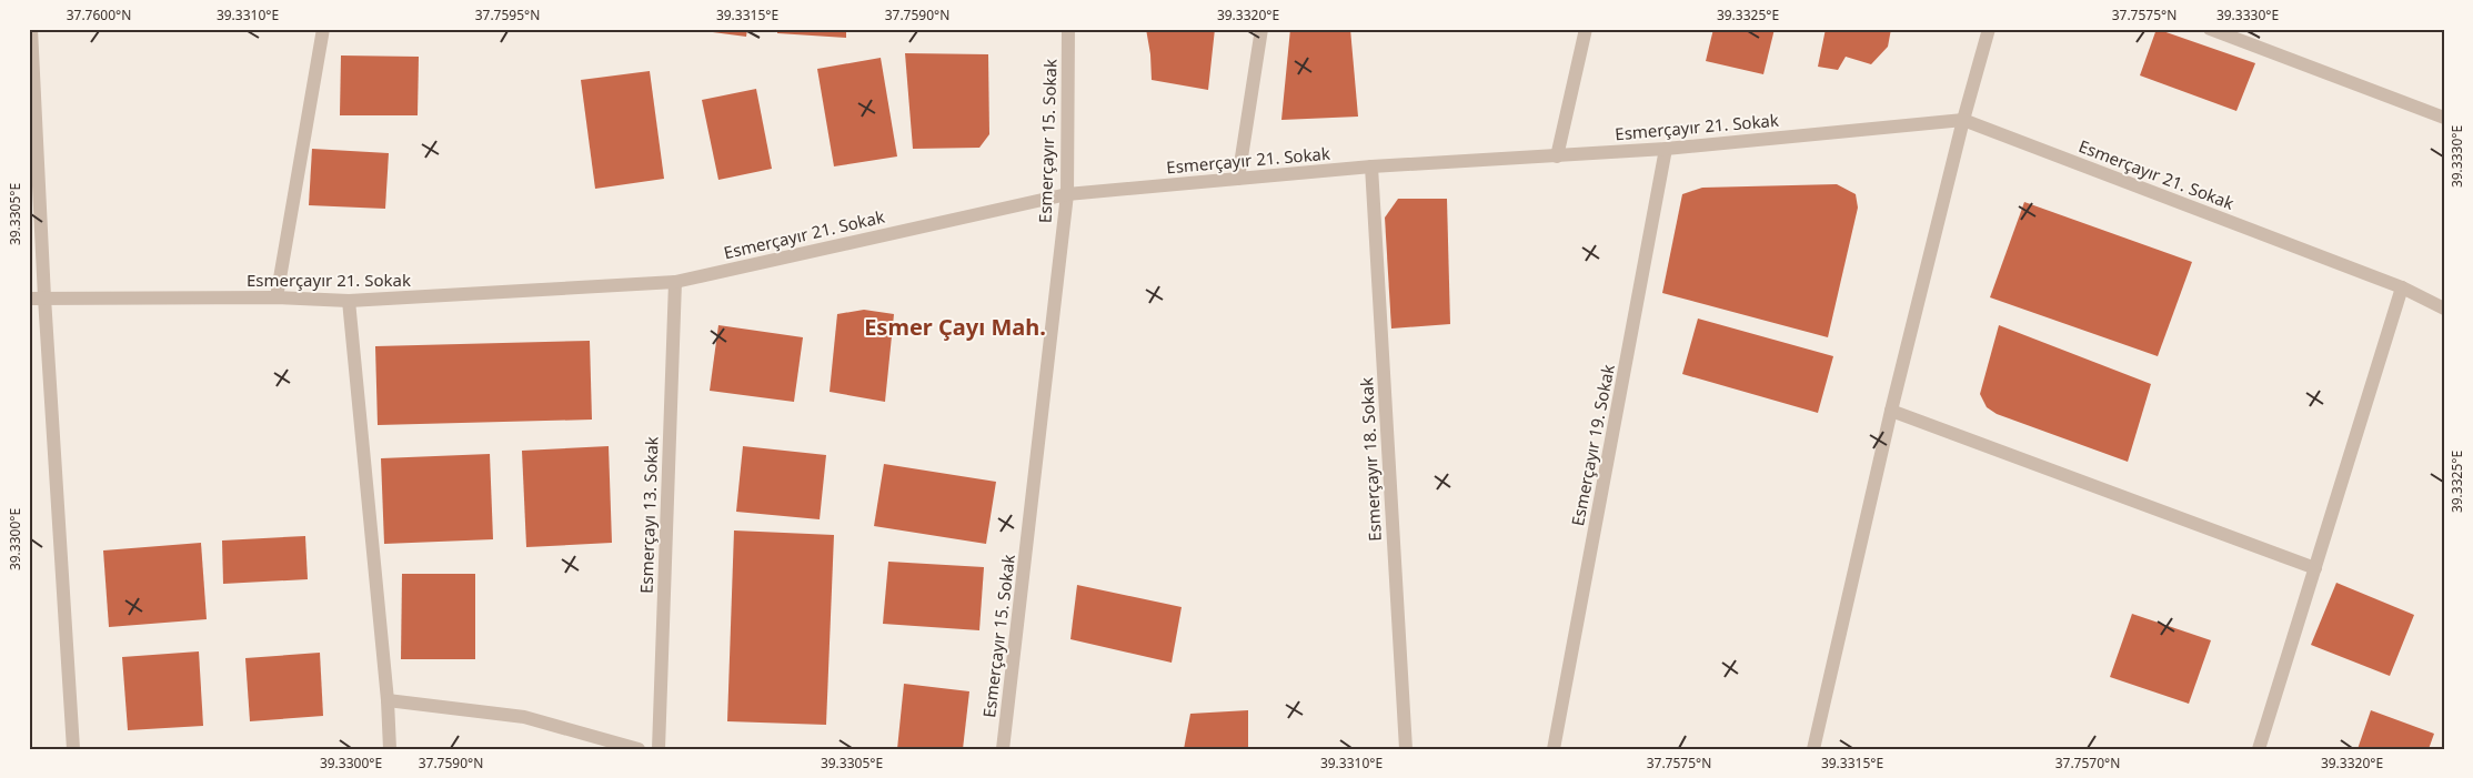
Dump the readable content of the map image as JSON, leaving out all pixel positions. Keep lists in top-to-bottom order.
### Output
{
  "streets": {
    "street": [
      "Esmerçayır 21. Sokak",
      "Esmerçayır 15. Sokak",
      "Esmerçayır 19. Sokak",
      "Esmerçayır 18. Sokak",
      "Esmerçayı 13. Sokak"
    ]
  },
  "crossings": [
    ["Esmerçayır 21. Sokak", "Esmerçayır 15. Sokak"],
    ["Esmerçayır 21. Sokak", "Esmerçayır 19. Sokak"],
    ["Esmerçayır 21. Sokak", "Esmerçayır 18. Sokak"],
    ["Esmerçayır 21. Sokak", "Esmerçayı 13. Sokak"]
  ],
  "districts": ["Esmer Çayı Mah."],
  "coordinates": [
    "37.7600°N",
    "39.3310°E",
    "37.7595°N",
    "39.3315°E",
    "37.7590°N",
    "39.3320°E",
    "39.3325°E",
    "37.7575°N",
    "39.3330°E",
    "39.3305°E",
    "39.3300°E",
    "37.7570°N"
  ]
}
